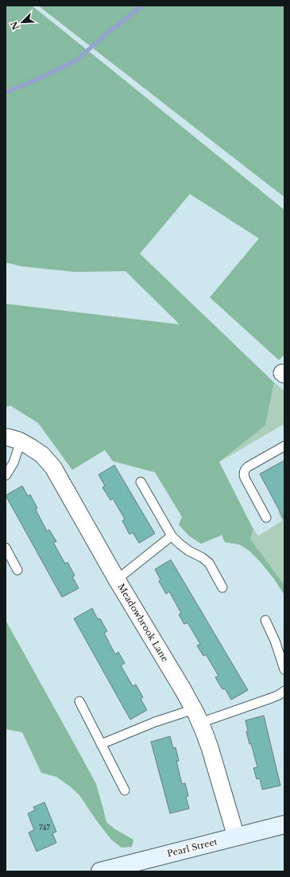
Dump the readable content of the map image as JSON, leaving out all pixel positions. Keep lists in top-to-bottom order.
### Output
{
  "streets": {
    "main road": ["Pearl Street"],
    "street": ["Meadowbrook Lane"]
  },
  "crossings": [
    ["Meadowbrook Lane", "Pearl Street"]
  ],
  "house_numbers": ["747"],
  "north": "bottom left"
}
